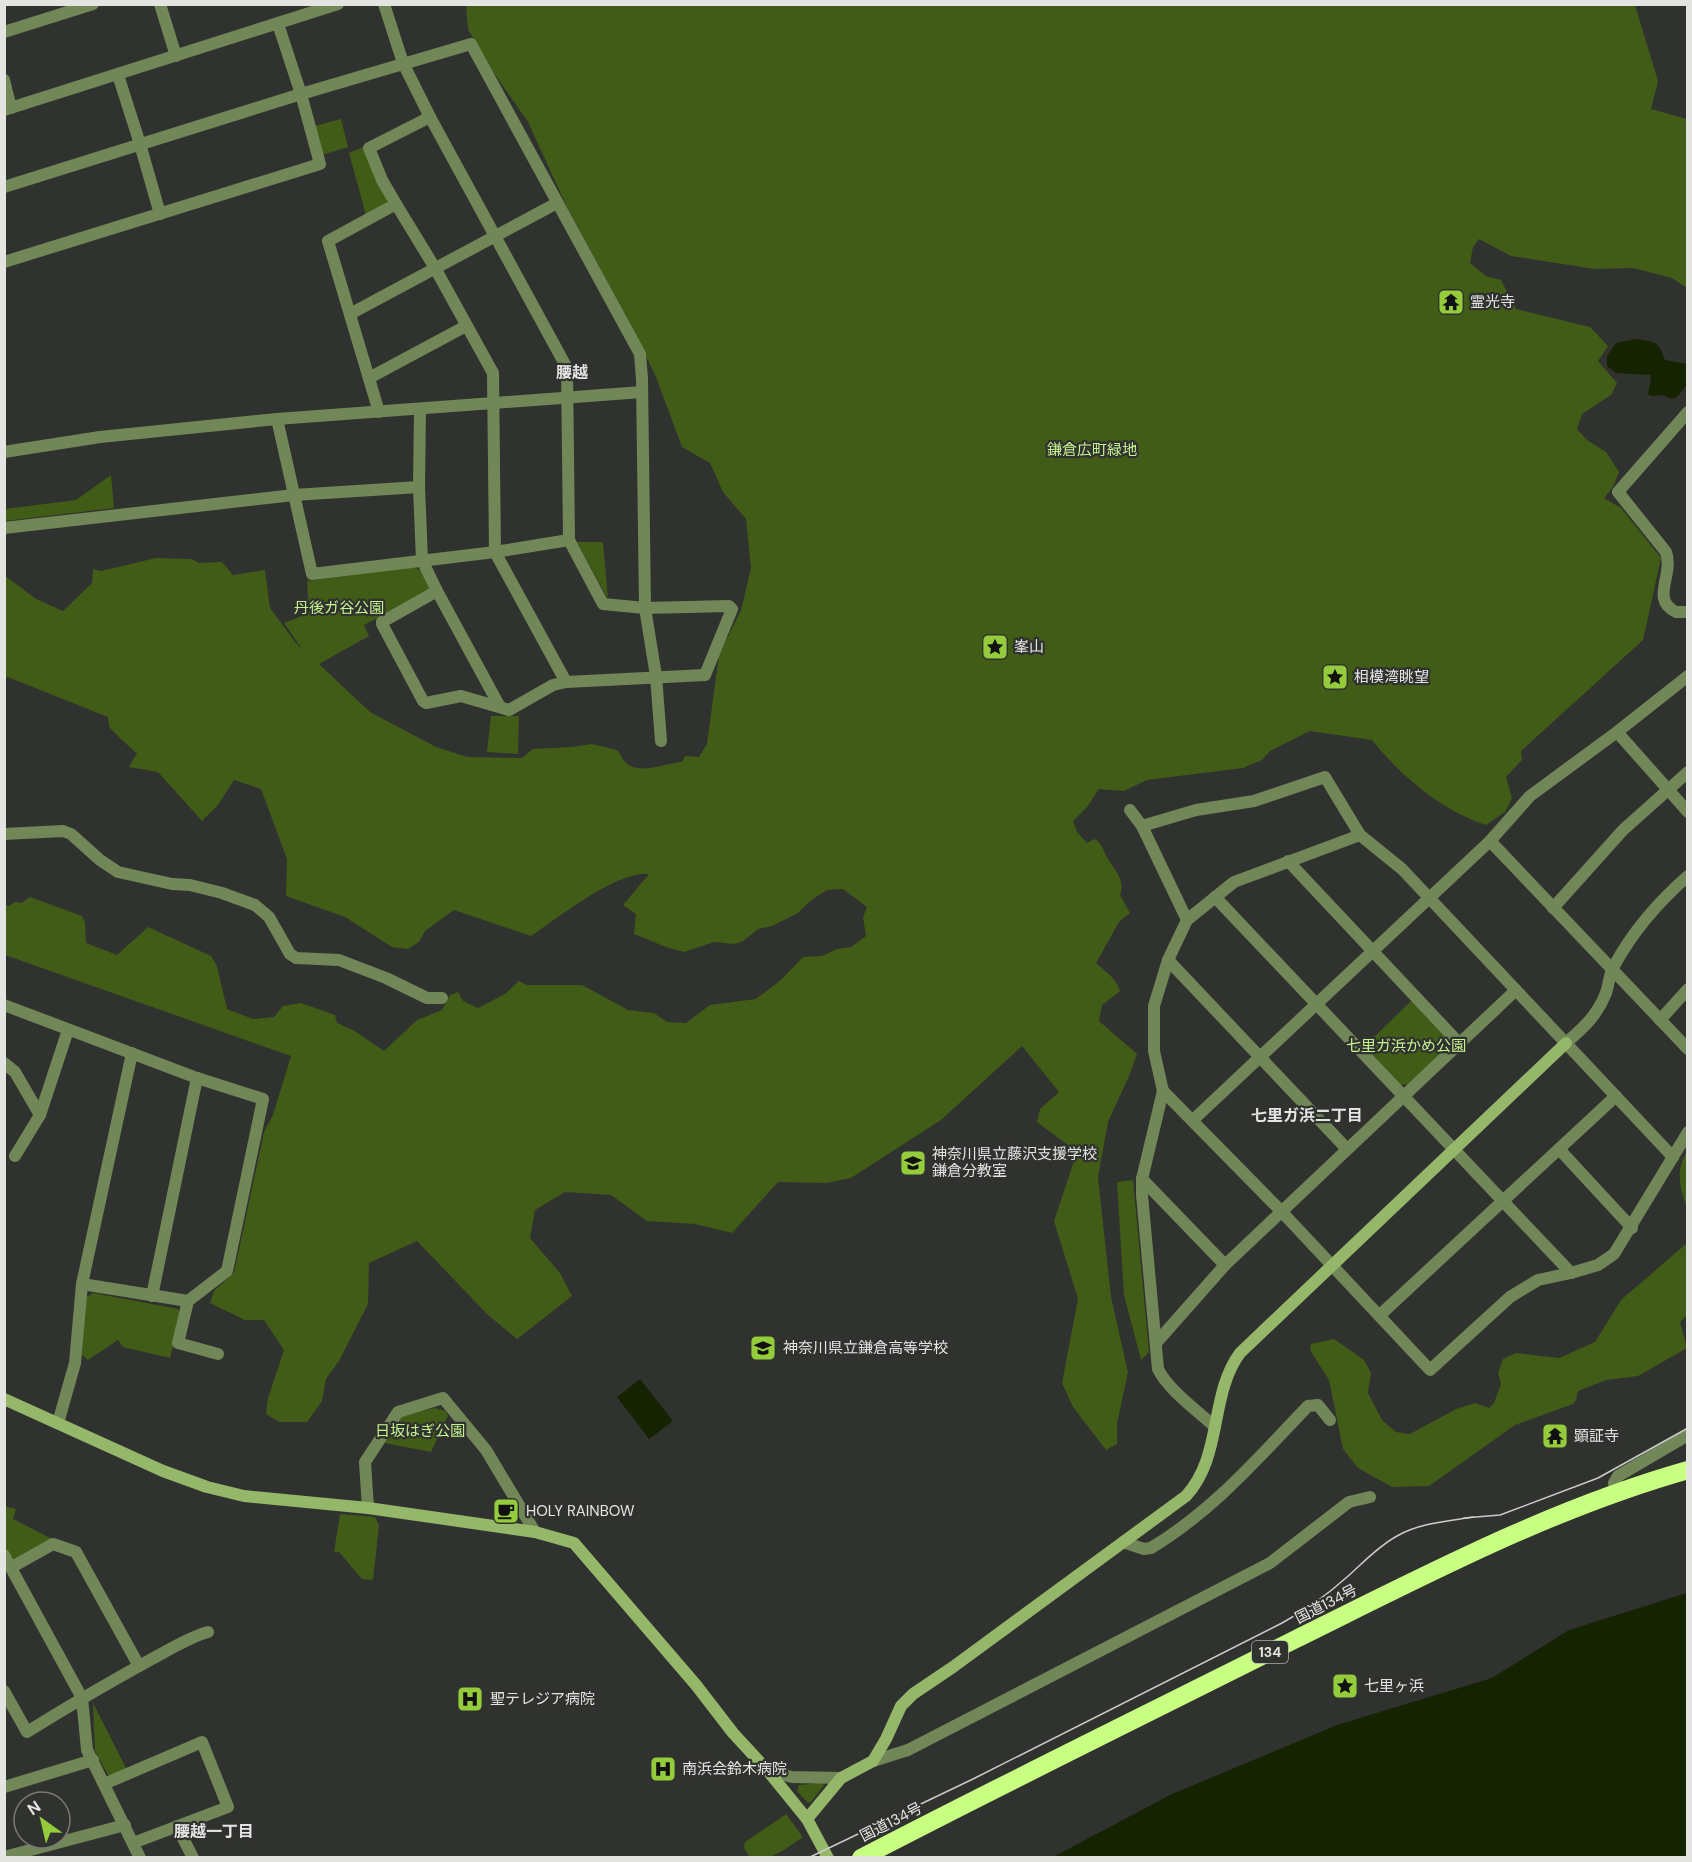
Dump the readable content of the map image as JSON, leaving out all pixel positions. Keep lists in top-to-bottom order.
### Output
{
  "streets": {
    "highway": ["国道134号", "134"]
  },
  "districts": ["腰越", "七里ガ浜二丁目", "腰越一丁目"],
  "parks": [
    "鎌倉広町緑地",
    "丹後ガ谷公園",
    "七里ガ浜かめ公園",
    "日坂はぎ公園"
  ],
  "places": {
    "temple": ["霊光寺", "顕証寺"],
    "place": ["峯山", "相模湾眺望", "七里ヶ浜"],
    "school or university": ["神奈川県立藤沢支援学校 鎌倉分教室", "神奈川県立鎌倉高等学校"],
    "cafe": ["HOLY RAINBOW"],
    "hospital": ["聖テレジア病院", "南浜会鈴木病院"]
  },
  "north": "top left"
}
